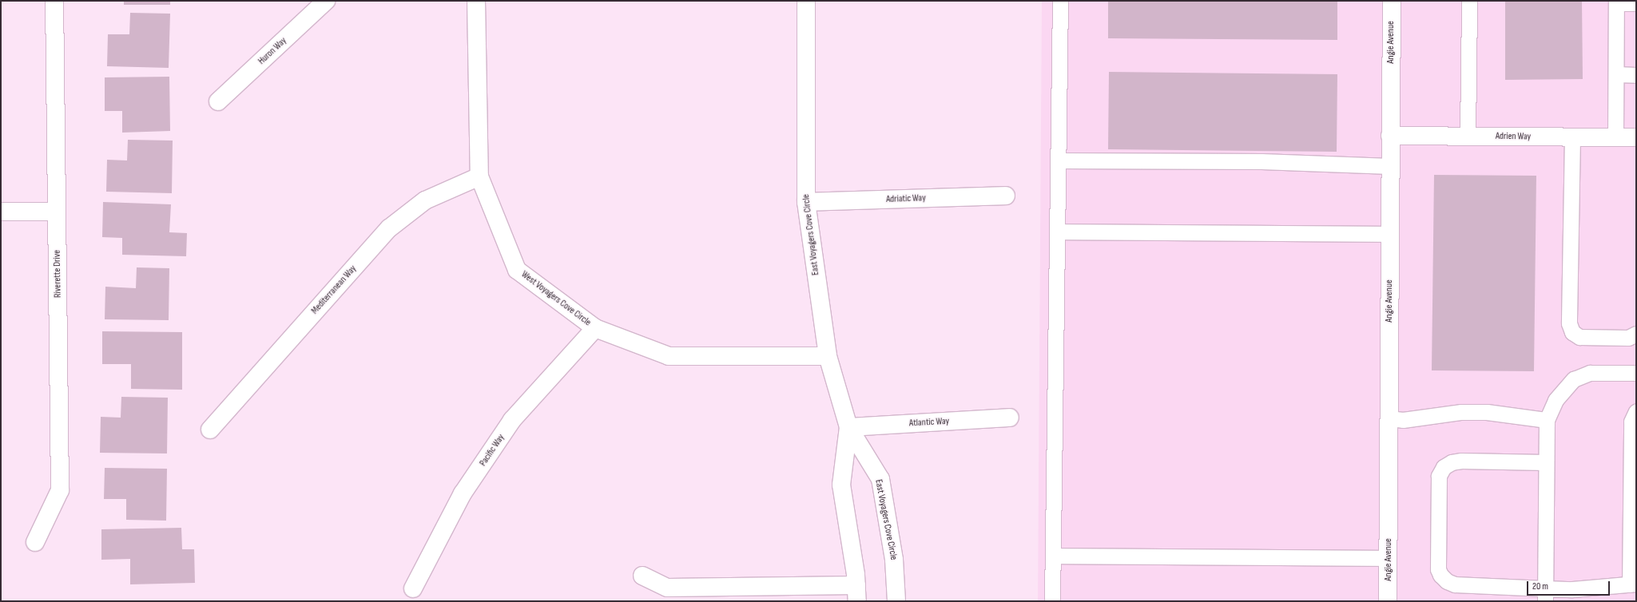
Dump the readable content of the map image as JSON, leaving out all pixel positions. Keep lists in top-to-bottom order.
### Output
{
  "streets": {
    "street": [
      "Angie Avenue",
      "Huron Way",
      "Adrien Way",
      "Adriatic Way",
      "East Voyagers Cove Circle",
      "Riverette Drive",
      "Mediterranean Way",
      "West Voyagers Cove Circle",
      "Atlantic Way",
      "Pacific Way"
    ]
  },
  "crossings": [
    ["Angie Avenue", "Adrien Way"],
    ["Adriatic Way", "East Voyagers Cove Circle"],
    ["East Voyagers Cove Circle", "West Voyagers Cove Circle"],
    ["East Voyagers Cove Circle", "Atlantic Way"],
    ["Mediterranean Way", "West Voyagers Cove Circle"],
    ["West Voyagers Cove Circle", "Pacific Way"]
  ],
  "scale_bar": "20 m"
}
